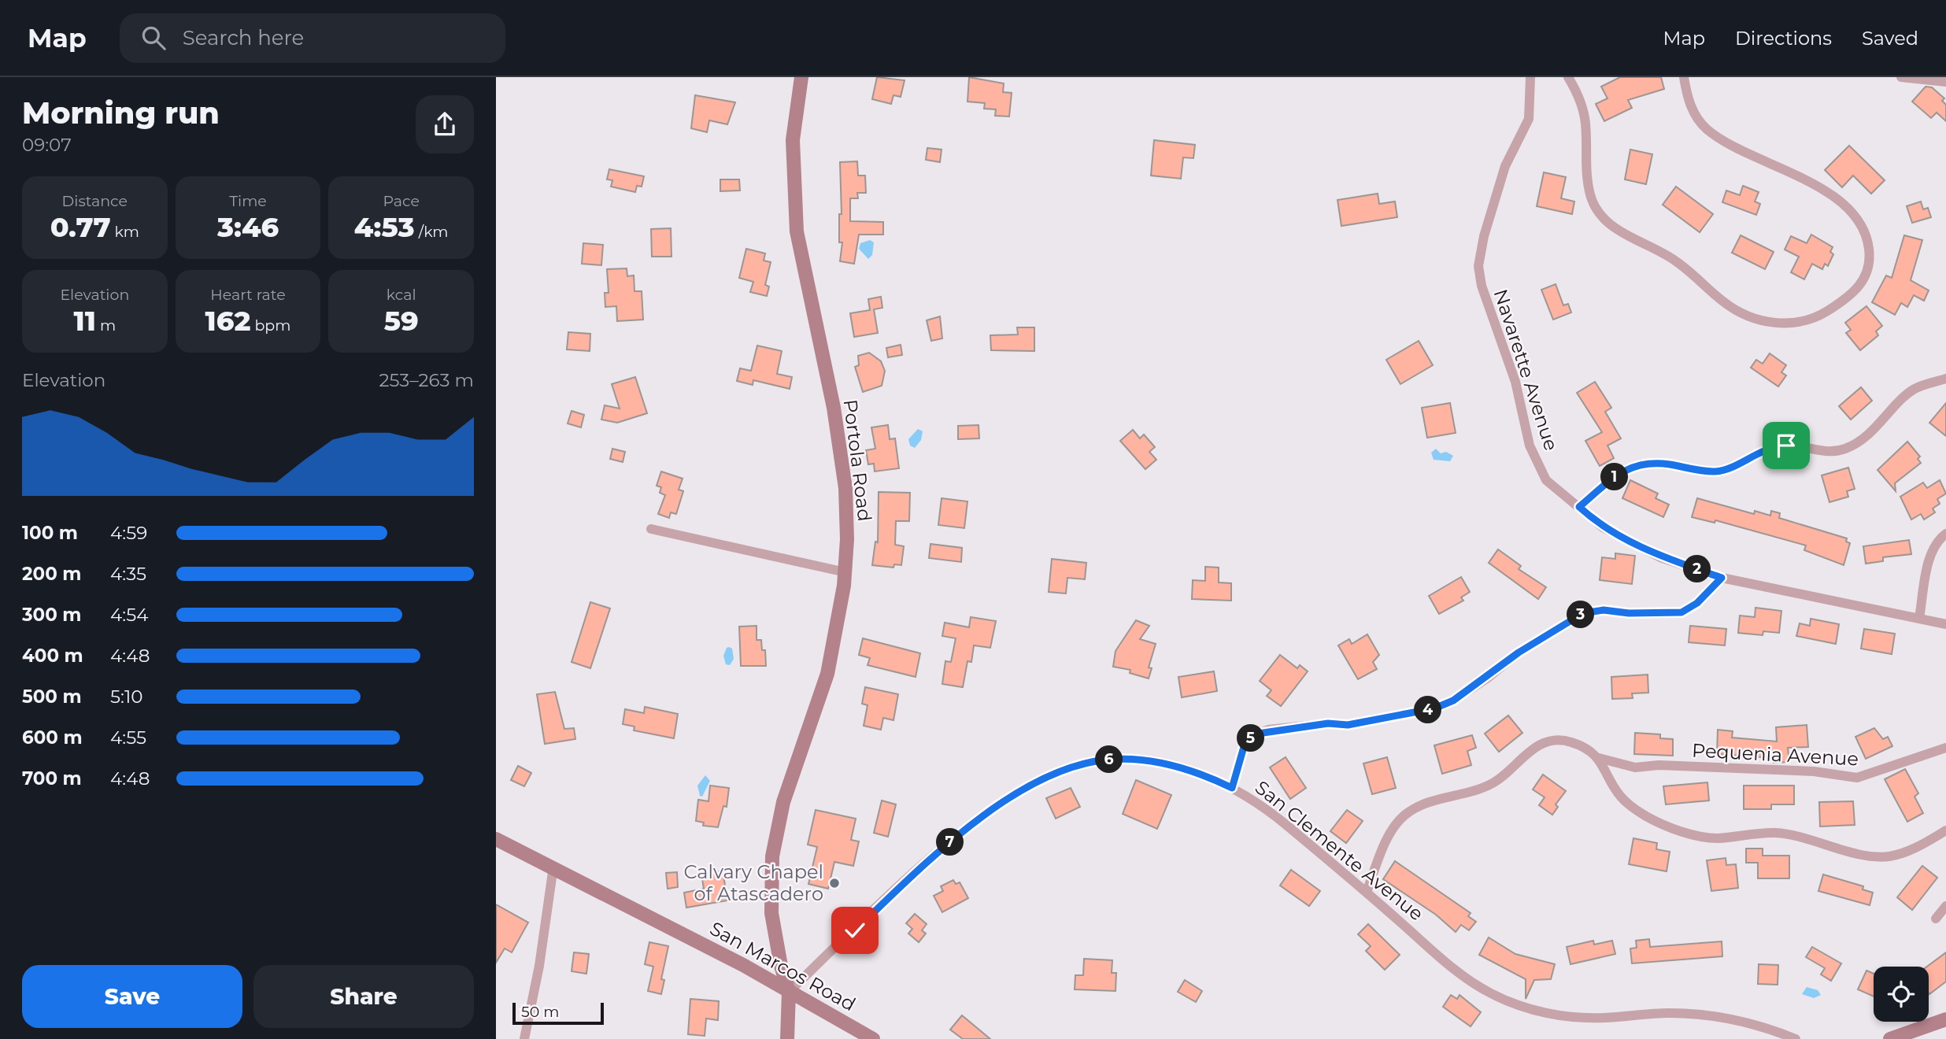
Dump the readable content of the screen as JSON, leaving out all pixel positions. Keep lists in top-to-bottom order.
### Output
{
  "streets": {
    "street": [
      "Navarette Avenue",
      "Portola Road",
      "Pequenia Avenue",
      "San Clemente Avenue",
      "San Marcos Road"
    ]
  },
  "crossings": [
    ["Portola Road", "San Clemente Avenue"],
    ["Portola Road", "San Marcos Road"],
    ["Pequenia Avenue", "San Clemente Avenue"],
    ["San Clemente Avenue", "San Marcos Road"]
  ],
  "places": ["Calvary Chapel of Atascadero"],
  "scale_bar": "50 m",
  "page": {
    "header": "Map",
    "search": "Search here",
    "nav": ["Map", "Directions", "Saved"],
    "heading": ["Morning run", "09:07"],
    "stats": [
      ["Distance", "0.77 km"],
      ["Time", "3:46"],
      ["Pace", "4:53 /km"],
      ["Elevation", "11 m"],
      ["Heart rate", "162 bpm"],
      ["kcal", "59"]
    ],
    "chart": ["Elevation", "253–263 m"],
    "pins": [
      "1",
      "2",
      "3",
      "4",
      "5",
      "6",
      "7"
    ],
    "list": [
      {
        "name": "100 m",
        "note": "4:59"
      },
      {
        "name": "200 m",
        "note": "4:35"
      },
      {
        "name": "300 m",
        "note": "4:54"
      },
      {
        "name": "400 m",
        "note": "4:48"
      },
      {
        "name": "500 m",
        "note": "5:10"
      },
      {
        "name": "600 m",
        "note": "4:55"
      },
      {
        "name": "700 m",
        "note": "4:48"
      }
    ],
    "buttons": ["Save", "Share"],
    "scale": "50 m"
  }
}
